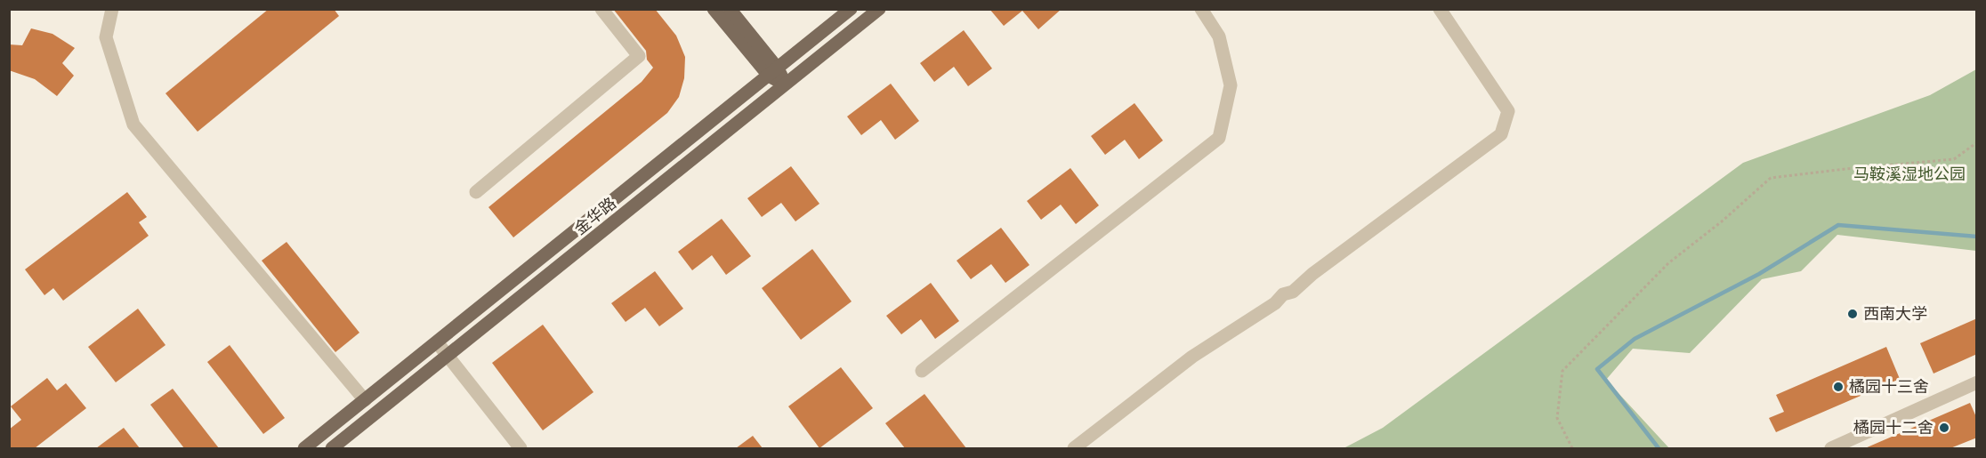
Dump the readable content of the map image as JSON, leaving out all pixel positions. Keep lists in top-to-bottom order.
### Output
{
  "streets": {
    "main road": ["金华路"]
  },
  "parks": ["马鞍溪湿地公园"],
  "places": ["西南大学", "橘园十三舍", "橘园十二舍"]
}
